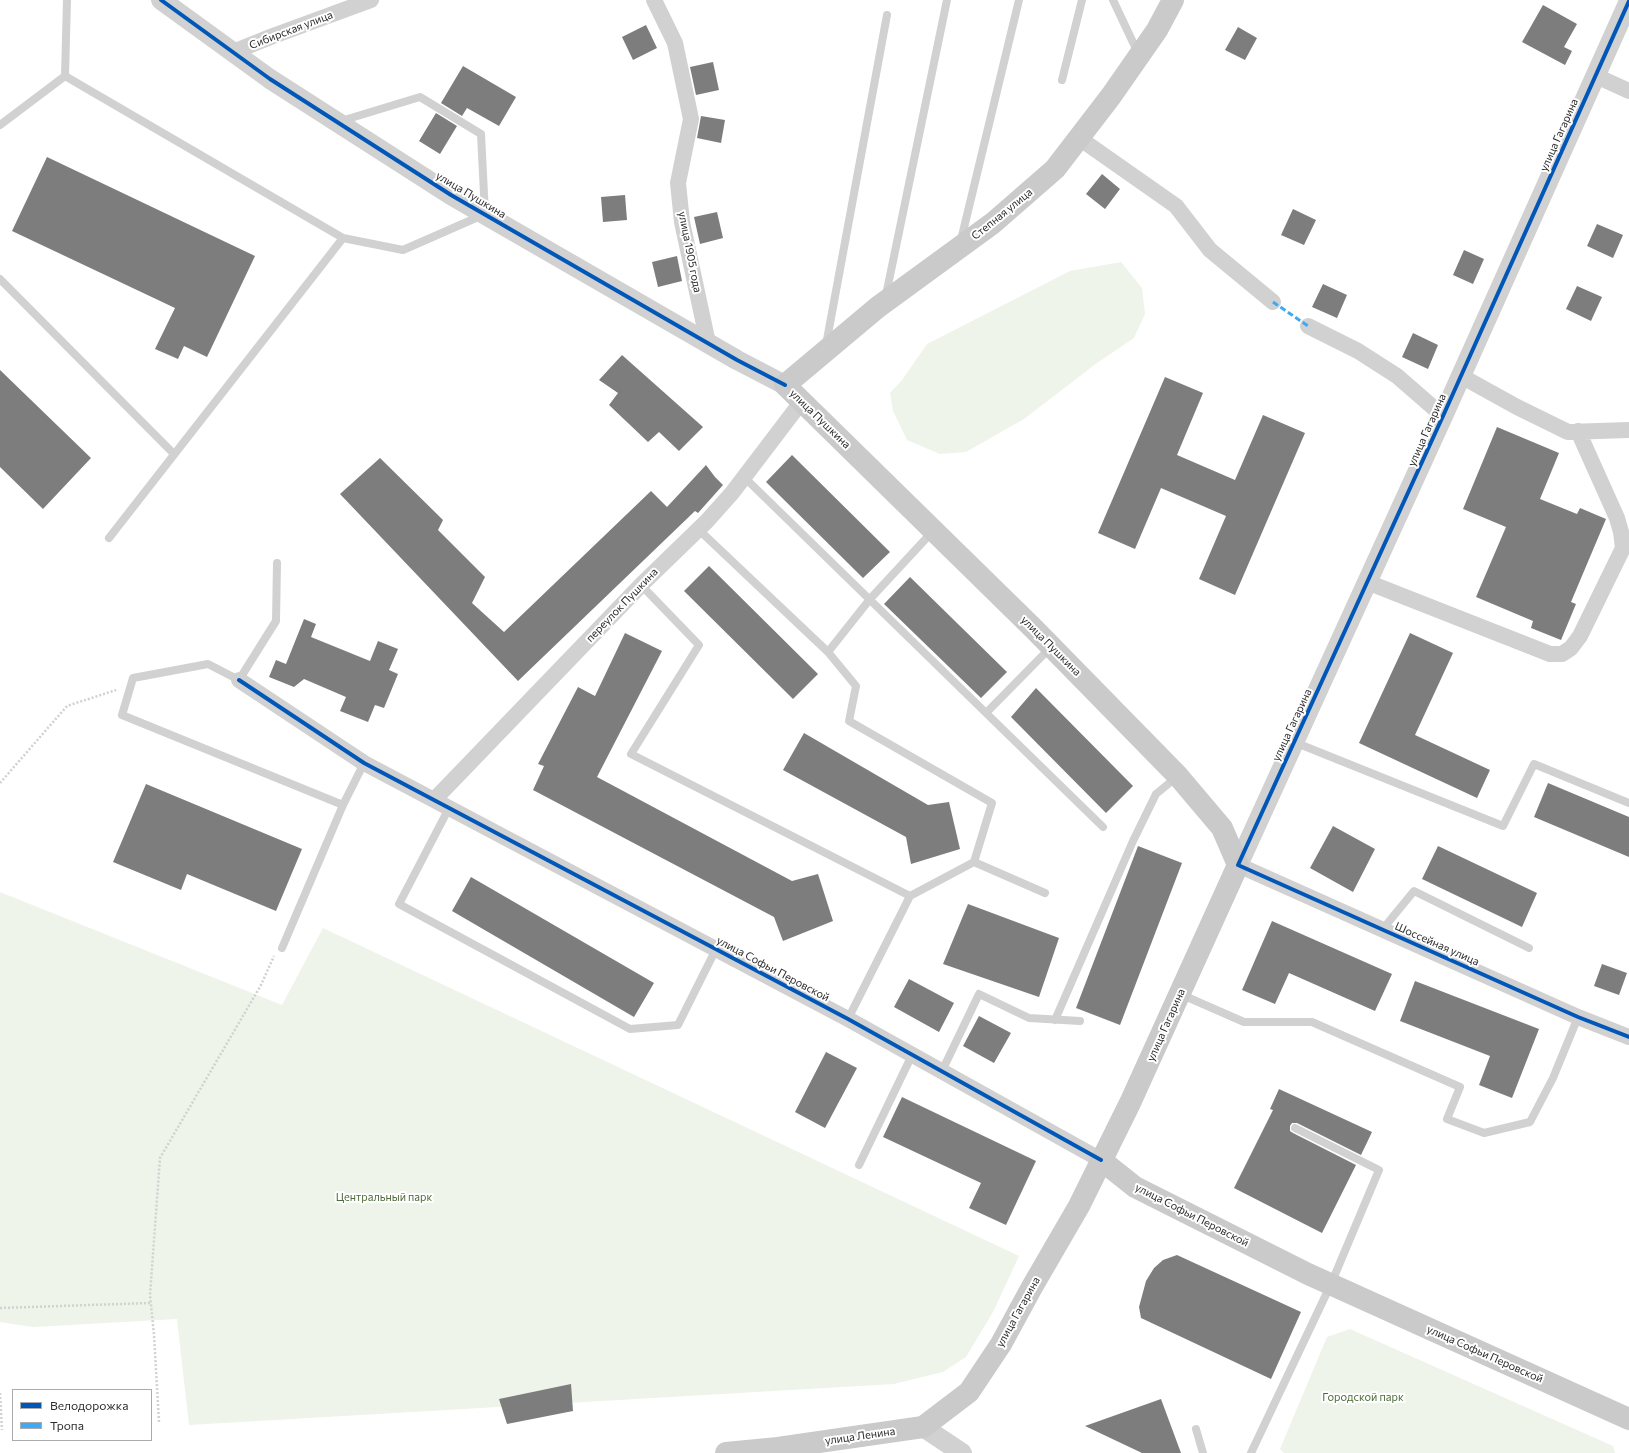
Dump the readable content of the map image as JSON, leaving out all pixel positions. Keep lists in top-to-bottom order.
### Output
{
  "streets": {
    "main road": [
      "улица Гагарина",
      "улица Пушкина",
      "Степная улица",
      "улица Софьи Перовской",
      "улица Ленина"
    ],
    "street": [
      "Сибирская улица",
      "улица 1905 года",
      "переулок Пушкина",
      "Шоссейная улица"
    ]
  },
  "crossings": [
    ["Сибирская улица", "улица Пушкина"],
    ["улица Гагарина", "улица Пушкина"],
    ["улица Гагарина", "Шоссейная улица"],
    ["улица Гагарина", "улица Софьи Перовской"],
    ["улица Гагарина", "улица Ленина"],
    ["улица Пушкина", "Степная улица"],
    ["улица Пушкина", "улица 1905 года"],
    ["улица Пушкина", "переулок Пушкина"],
    ["улица Пушкина", "Шоссейная улица"],
    ["переулок Пушкина", "улица Софьи Перовской"]
  ],
  "parks": ["Центральный парк", "Городской парк"],
  "legend": ["Велодорожка", "Тропа"]
}
